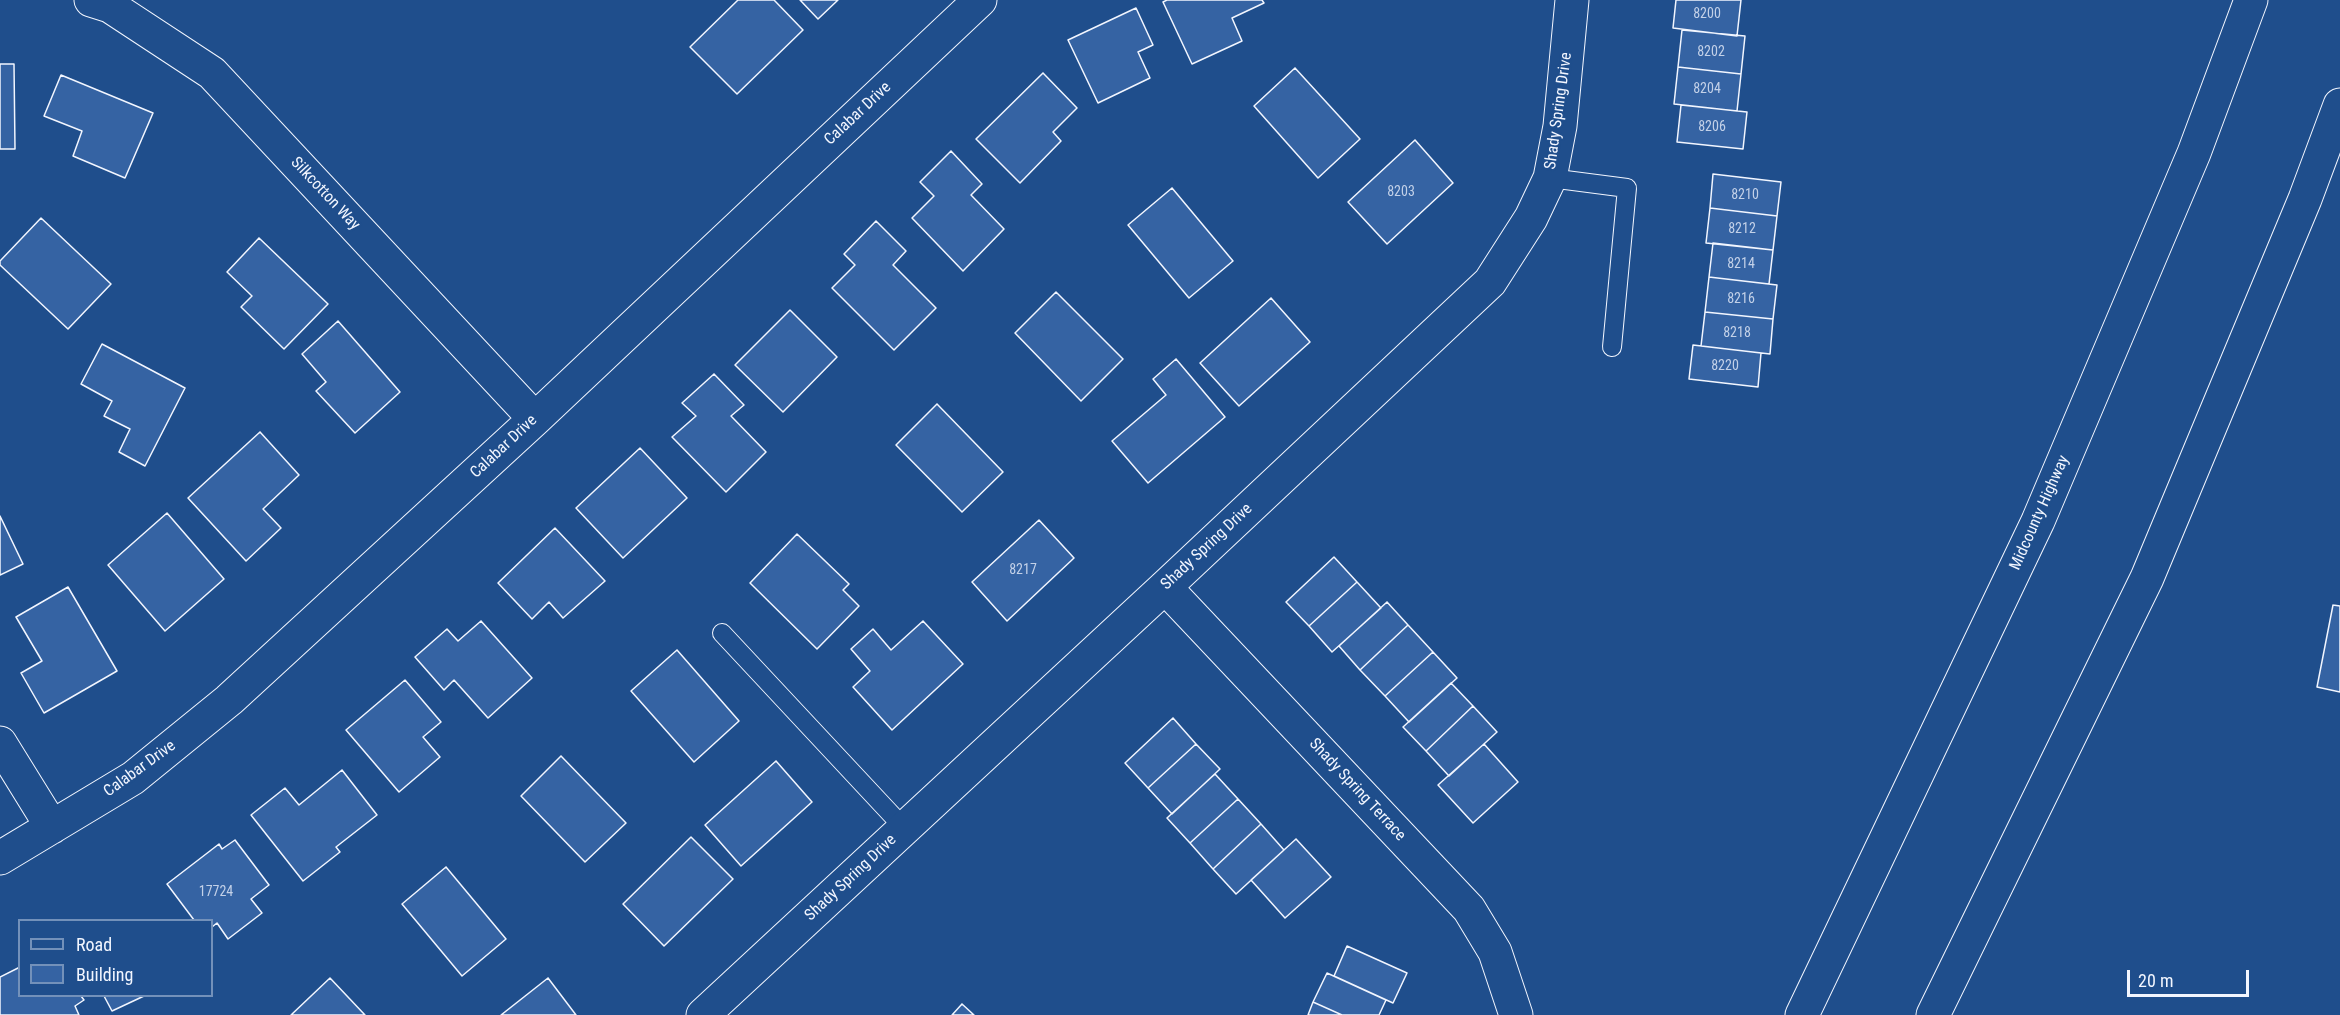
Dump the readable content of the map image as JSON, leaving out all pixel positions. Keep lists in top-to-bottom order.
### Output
{
  "streets": {
    "street": [
      "Shady Spring Drive",
      "Calabar Drive",
      "Silkcotton Way",
      "Midcounty Highway",
      "Shady Spring Terrace"
    ]
  },
  "crossings": [
    ["Shady Spring Drive", "Shady Spring Terrace"],
    ["Calabar Drive", "Silkcotton Way"]
  ],
  "house_numbers": [
    "8200",
    "8202",
    "8204",
    "8206",
    "8203",
    "8210",
    "8212",
    "8214",
    "8216",
    "8218",
    "8220",
    "8217",
    "17724"
  ],
  "legend": ["Road", "Building"],
  "scale_bar": "20 m"
}
